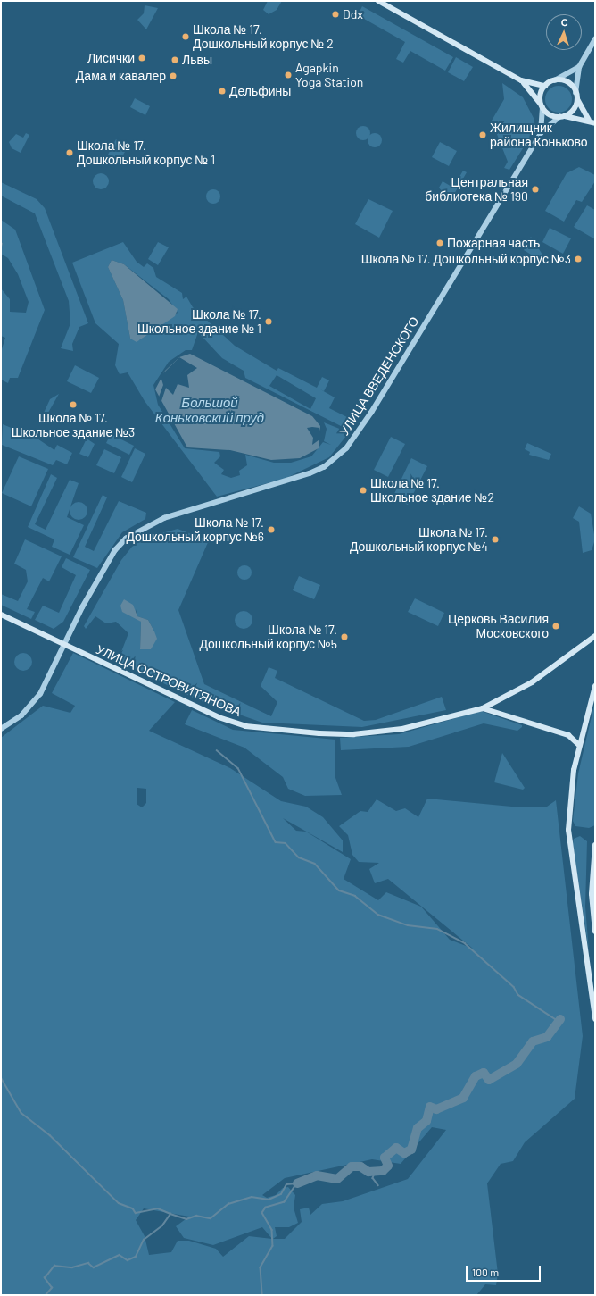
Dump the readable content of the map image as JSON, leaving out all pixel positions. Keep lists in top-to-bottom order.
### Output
{
  "streets": {
    "main road": ["УЛИЦА ОСТРОВИТЯНОВА"],
    "street": ["УЛИЦА ВВЕДЕНСКОГО"]
  },
  "crossings": [
    ["УЛИЦА ВВЕДЕНСКОГО", "УЛИЦА ОСТРОВИТЯНОВА"]
  ],
  "water": ["Большой Коньковский пруд"],
  "places": [
    "Ddx",
    "Школа № 17. Дошкольный корпус № 2",
    "Лисички",
    "Львы",
    "Agapkin Yoga Station",
    "Дама и кавалер",
    "Дельфины",
    "Жилищник района Коньково",
    "Школа № 17. Дошкольный корпус № 1",
    "Центральная библиотека № 190",
    "Пожарная часть",
    "Школа № 17. Дошкольный корпус №3",
    "Школа № 17. Школьное здание № 1",
    "Школа № 17. Школьное здание №3",
    "Школа № 17. Школьное здание №2",
    "Школа № 17. Дошкольный корпус №6",
    "Школа № 17. Дошкольный корпус №4",
    "Церковь Василия Московского",
    "Школа № 17. Дошкольный корпус №5"
  ],
  "scale_bar": "100 m",
  "north": "top"
}
